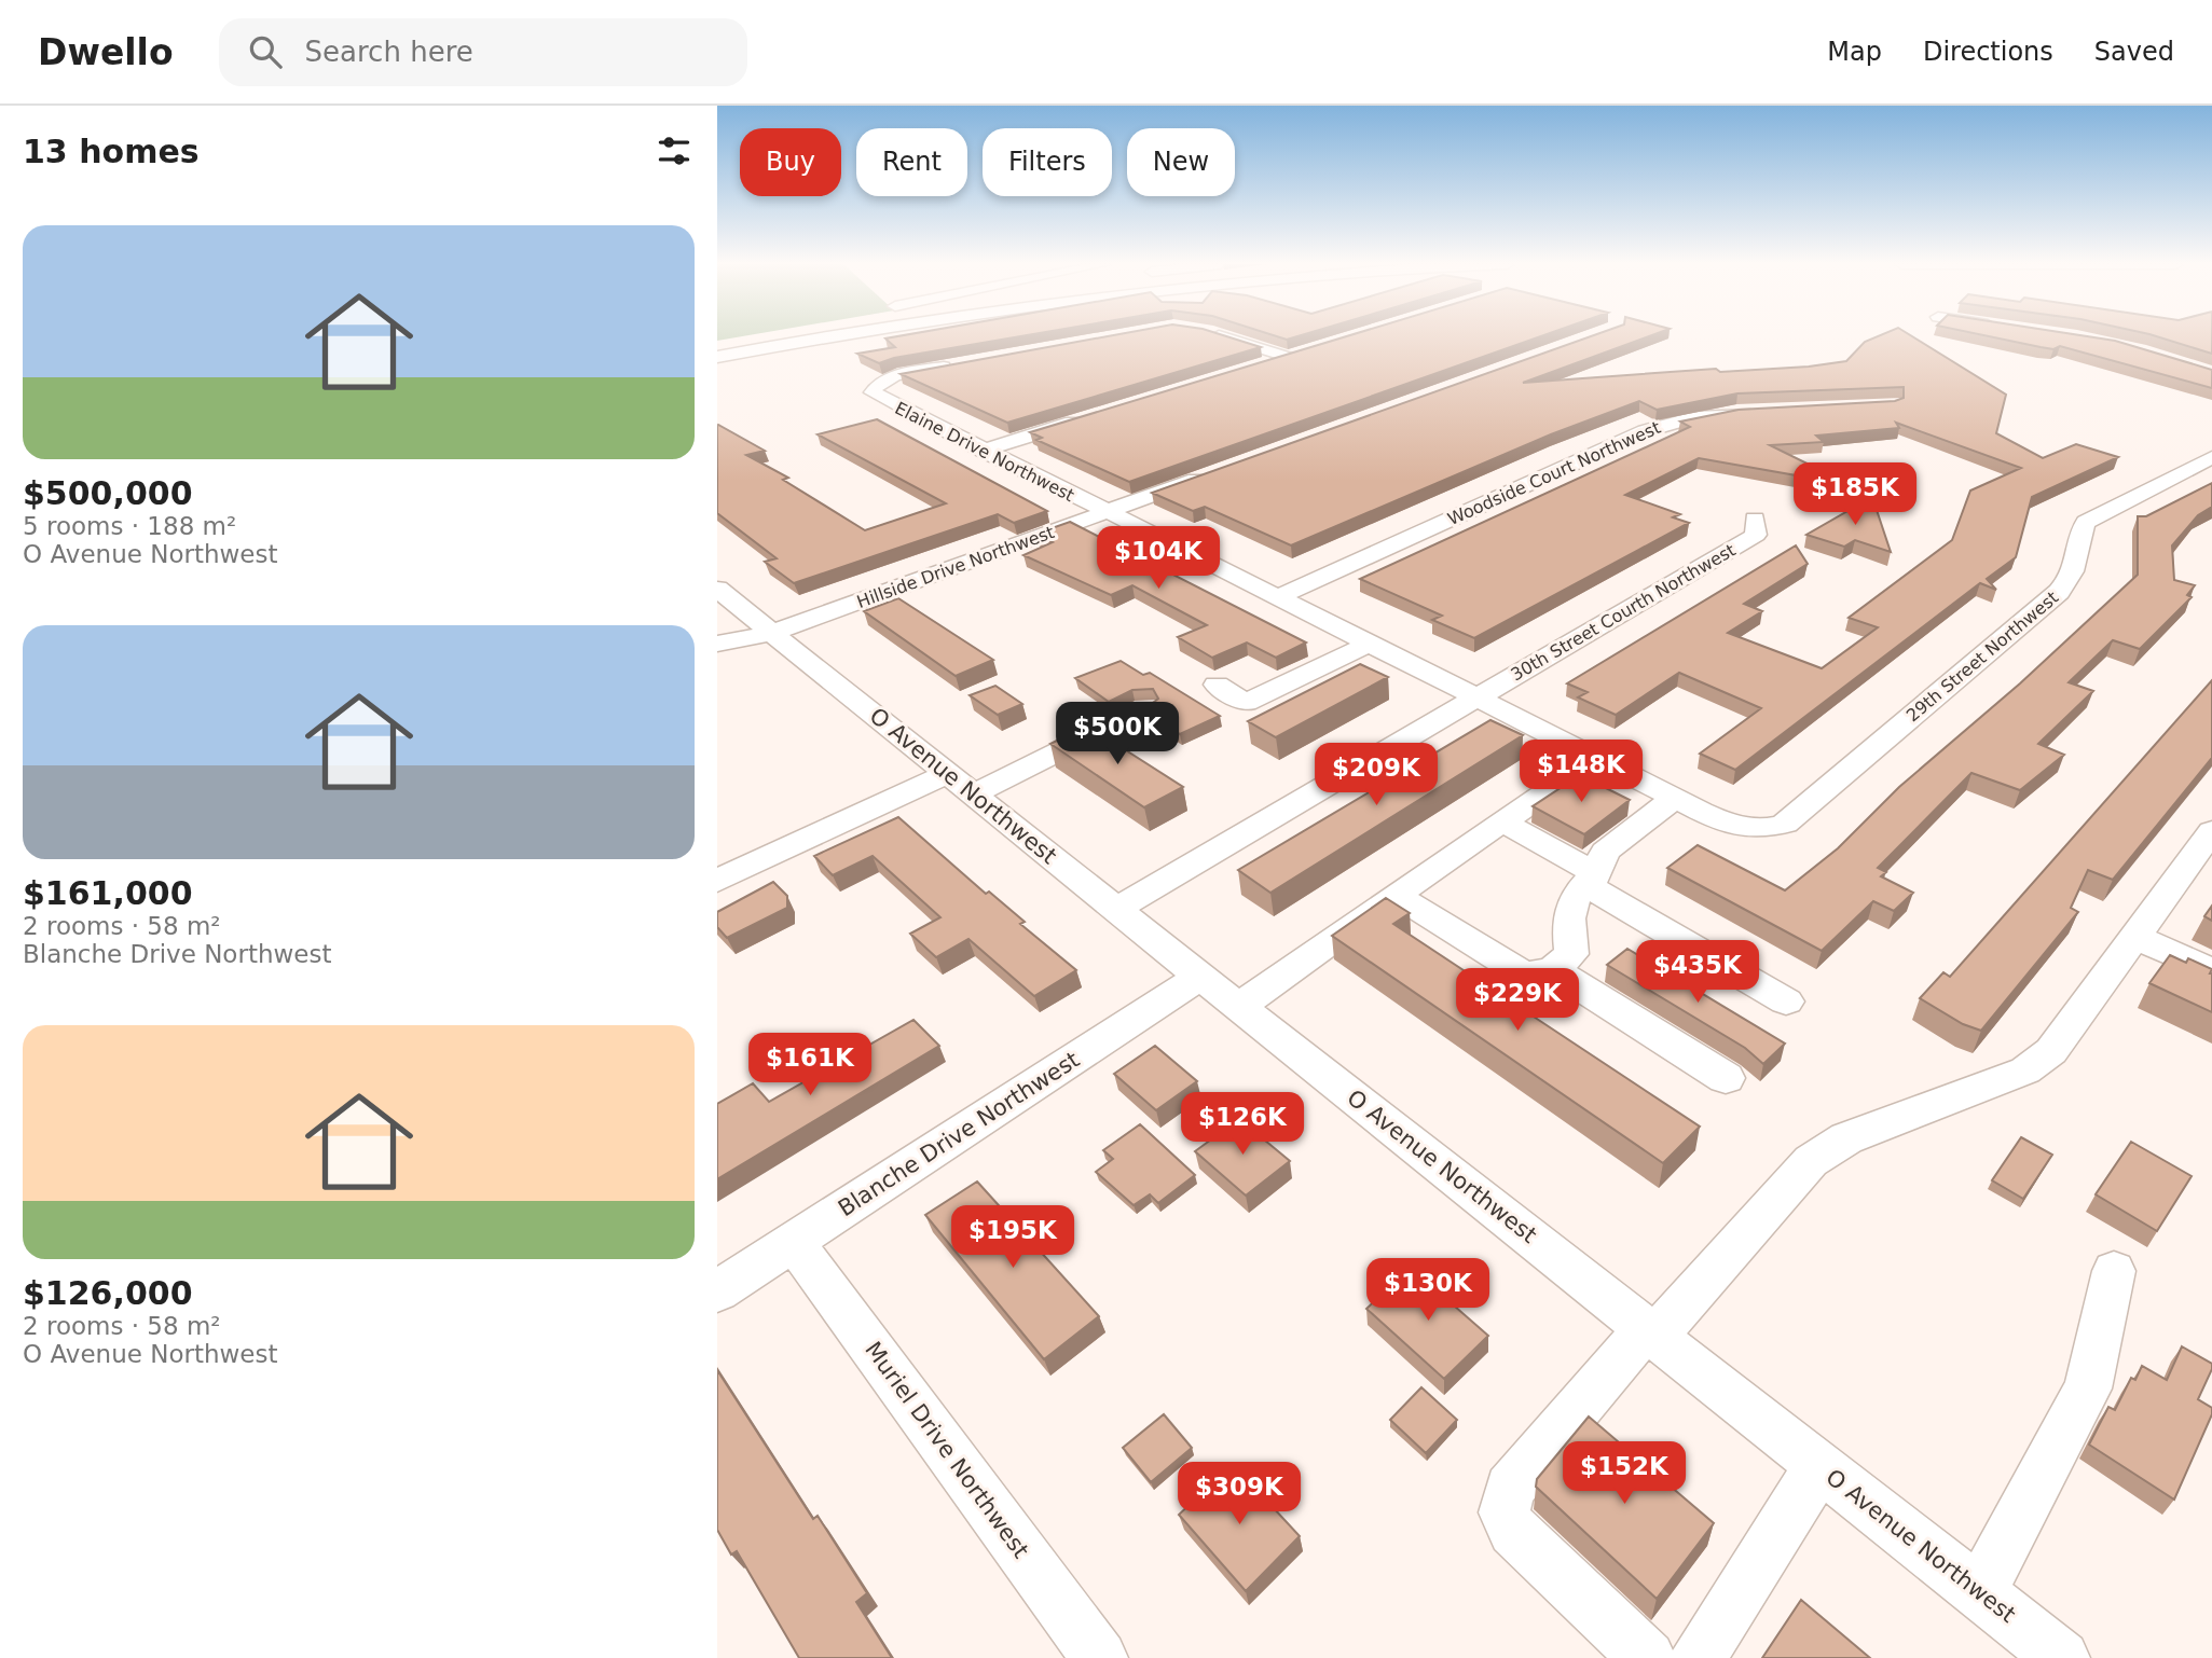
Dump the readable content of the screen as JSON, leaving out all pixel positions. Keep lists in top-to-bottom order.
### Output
{
  "streets": {
    "street": [
      "Elaine Drive Northwest",
      "Woodside Court Northwest",
      "Hillside Drive Northwest",
      "30th Street Courth Northwest",
      "29th Street Northwest",
      "O Avenue Northwest",
      "Blanche Drive Northwest",
      "Muriel Drive Northwest"
    ]
  },
  "crossings": [
    ["Elaine Drive Northwest", "Woodside Court Northwest"],
    ["Elaine Drive Northwest", "Hillside Drive Northwest"],
    ["Elaine Drive Northwest", "30th Street Courth Northwest"],
    ["Elaine Drive Northwest", "29th Street Northwest"],
    ["Hillside Drive Northwest", "O Avenue Northwest"],
    ["O Avenue Northwest", "Blanche Drive Northwest"],
    ["Blanche Drive Northwest", "Muriel Drive Northwest"]
  ],
  "page": {
    "header": "Dwello",
    "search": "Search here",
    "nav": ["Map", "Directions", "Saved"],
    "heading": "13 homes",
    "chip": [
      "Buy",
      "Rent",
      "Filters",
      "New"
    ],
    "list": [
      {
        "name": "$500,000",
        "note": "5 rooms · 188 m² · O Avenue Northwest"
      },
      {
        "name": "$161,000",
        "note": "2 rooms · 58 m² · Blanche Drive Northwest"
      },
      {
        "name": "$126,000",
        "note": "2 rooms · 58 m² · O Avenue Northwest"
      }
    ],
    "price": [
      "$185K",
      "$104K",
      "$500K",
      "$148K",
      "$209K",
      "$435K",
      "$229K",
      "$161K",
      "$126K",
      "$195K",
      "$130K",
      "$152K",
      "$309K"
    ]
  }
}
